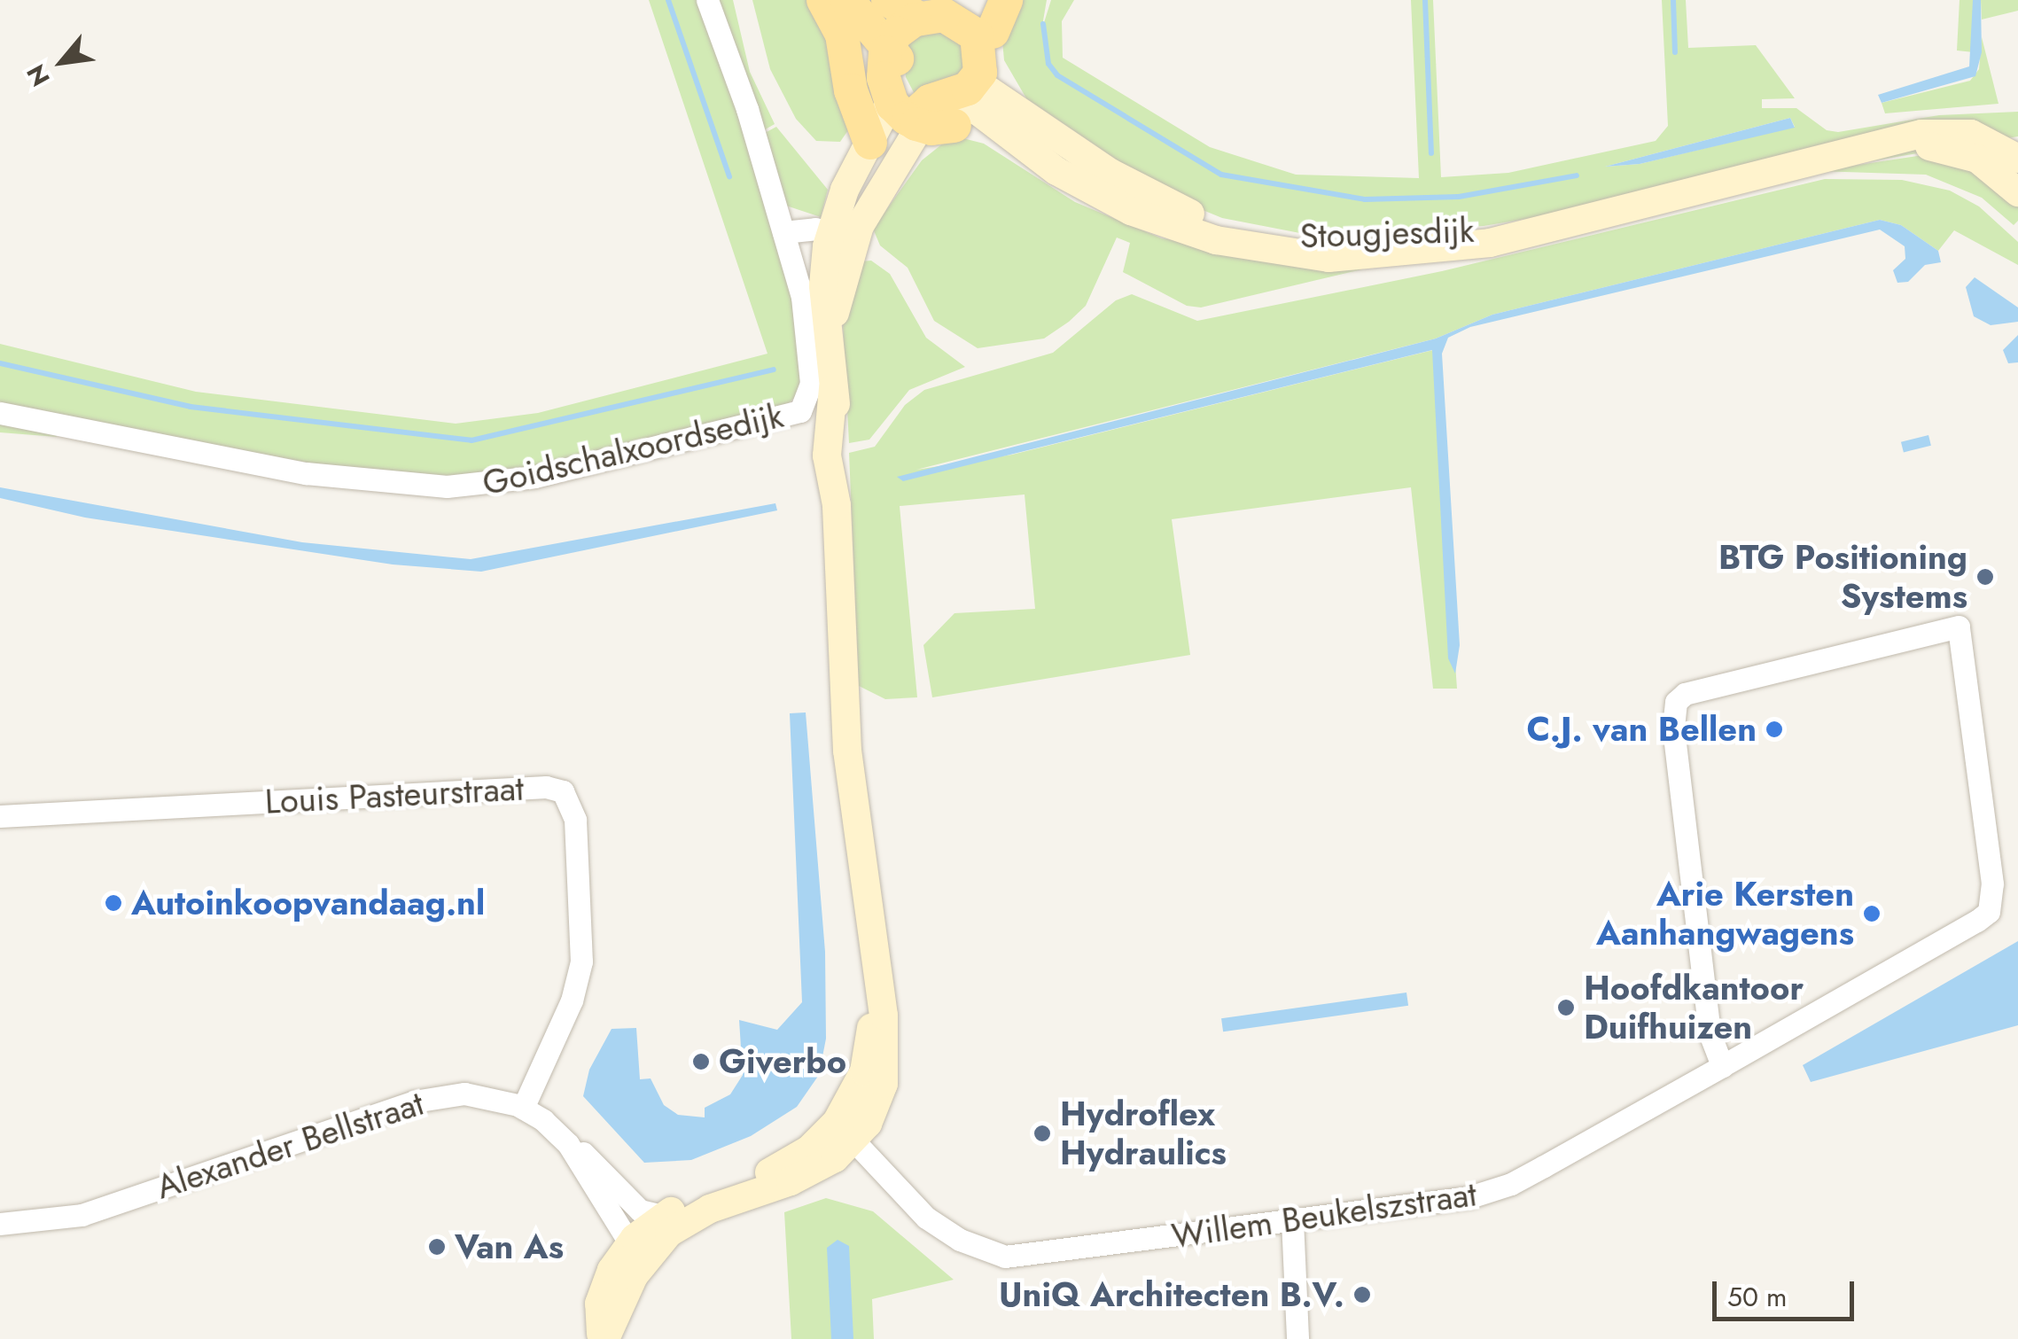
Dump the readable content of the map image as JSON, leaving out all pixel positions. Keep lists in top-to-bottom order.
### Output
{
  "streets": {
    "street": [
      "Stougjesdijk",
      "Goidschalxoordsedijk",
      "Louis Pasteurstraat",
      "Alexander Bellstraat",
      "Willem Beukelszstraat"
    ]
  },
  "crossings": [
    ["Louis Pasteurstraat", "Alexander Bellstraat"]
  ],
  "places": [
    "BTG Positioning Systems",
    "C.J. van Bellen",
    "Autoinkoopvandaag.nl",
    "Arie Kersten Aanhangwagens",
    "Hoofdkantoor Duifhuizen",
    "Giverbo",
    "Hydroflex Hydraulics",
    "Van As",
    "UniQ Architecten B.V."
  ],
  "scale_bar": "50 m",
  "north": "bottom left"
}
